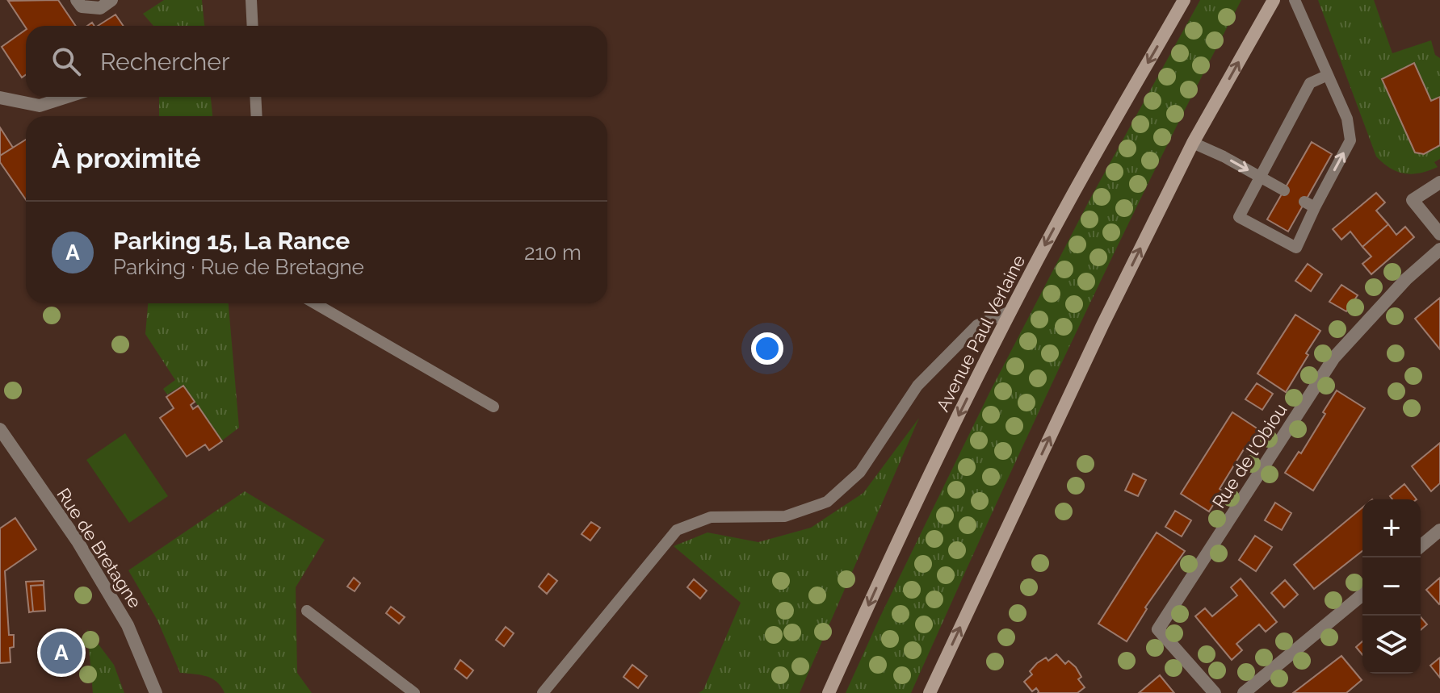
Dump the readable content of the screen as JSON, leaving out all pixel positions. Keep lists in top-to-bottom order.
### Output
{
  "streets": {
    "main road": ["Avenue Paul Verlaine"],
    "street": ["Rue de l'Obiou", "Rue de Bretagne"]
  },
  "page": {
    "search": "Rechercher",
    "heading": "À proximité",
    "list": [
      {
        "mark": "A",
        "name": "Parking 15, La Rance",
        "note": "Parking · Rue de Bretagne",
        "value": "210 m"
      }
    ],
    "map_buttons": ["+", "−"],
    "pins": "A"
  }
}
